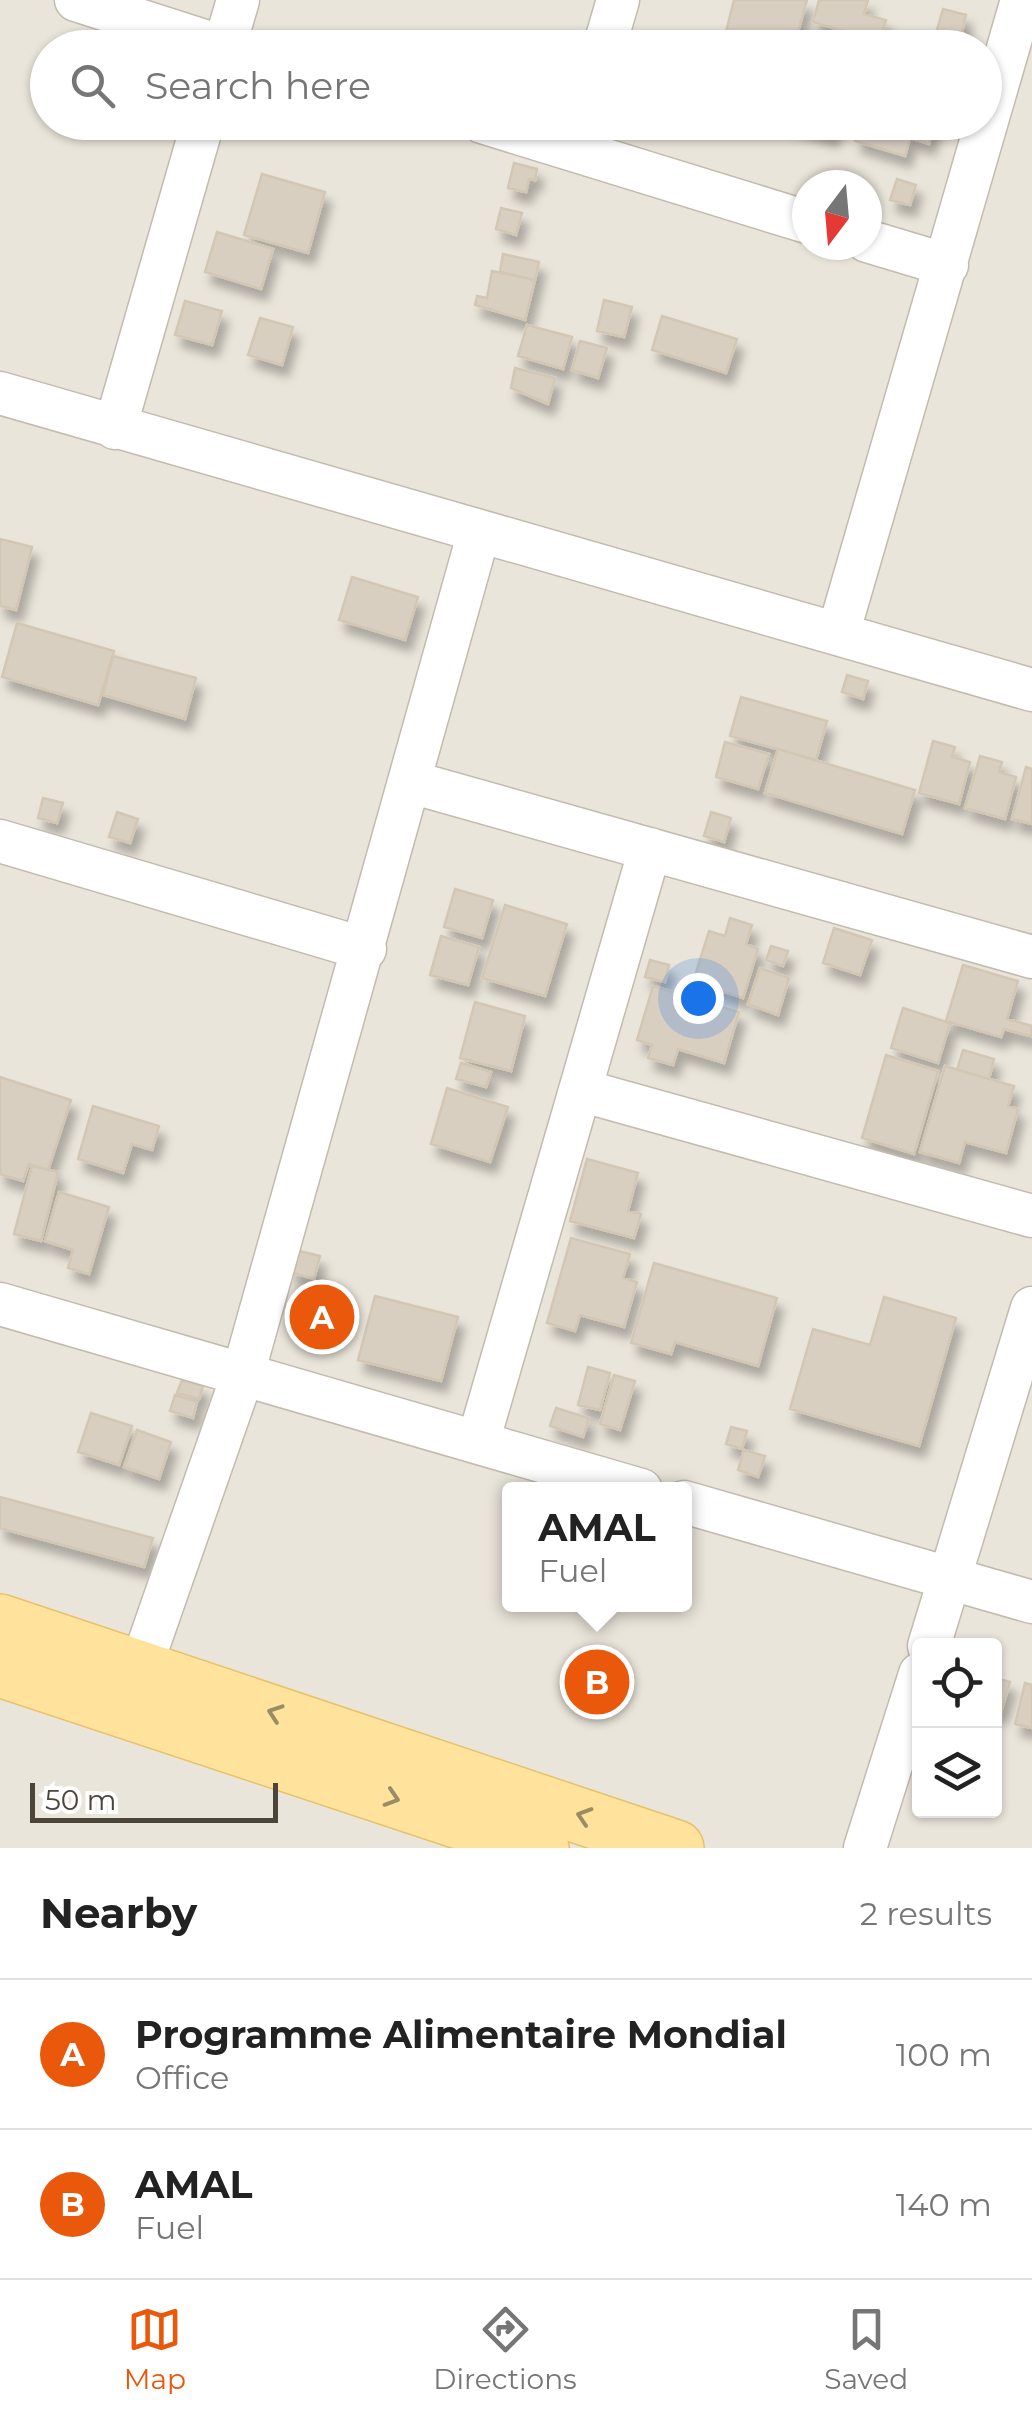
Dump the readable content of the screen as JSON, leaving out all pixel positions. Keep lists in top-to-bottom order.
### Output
{
  "scale_bar": "50 m",
  "north": "bottom",
  "page": {
    "search": "Search here",
    "pins": ["A", "B"],
    "popup": ["AMAL", "Fuel"],
    "scale": "50 m",
    "heading": ["Nearby", "2 results"],
    "list": [
      {
        "mark": "A",
        "name": "Programme Alimentaire Mondial",
        "note": "Office",
        "value": "100 m"
      },
      {
        "mark": "B",
        "name": "AMAL",
        "note": "Fuel",
        "value": "140 m"
      }
    ],
    "nav": ["Map", "Directions", "Saved"]
  }
}
